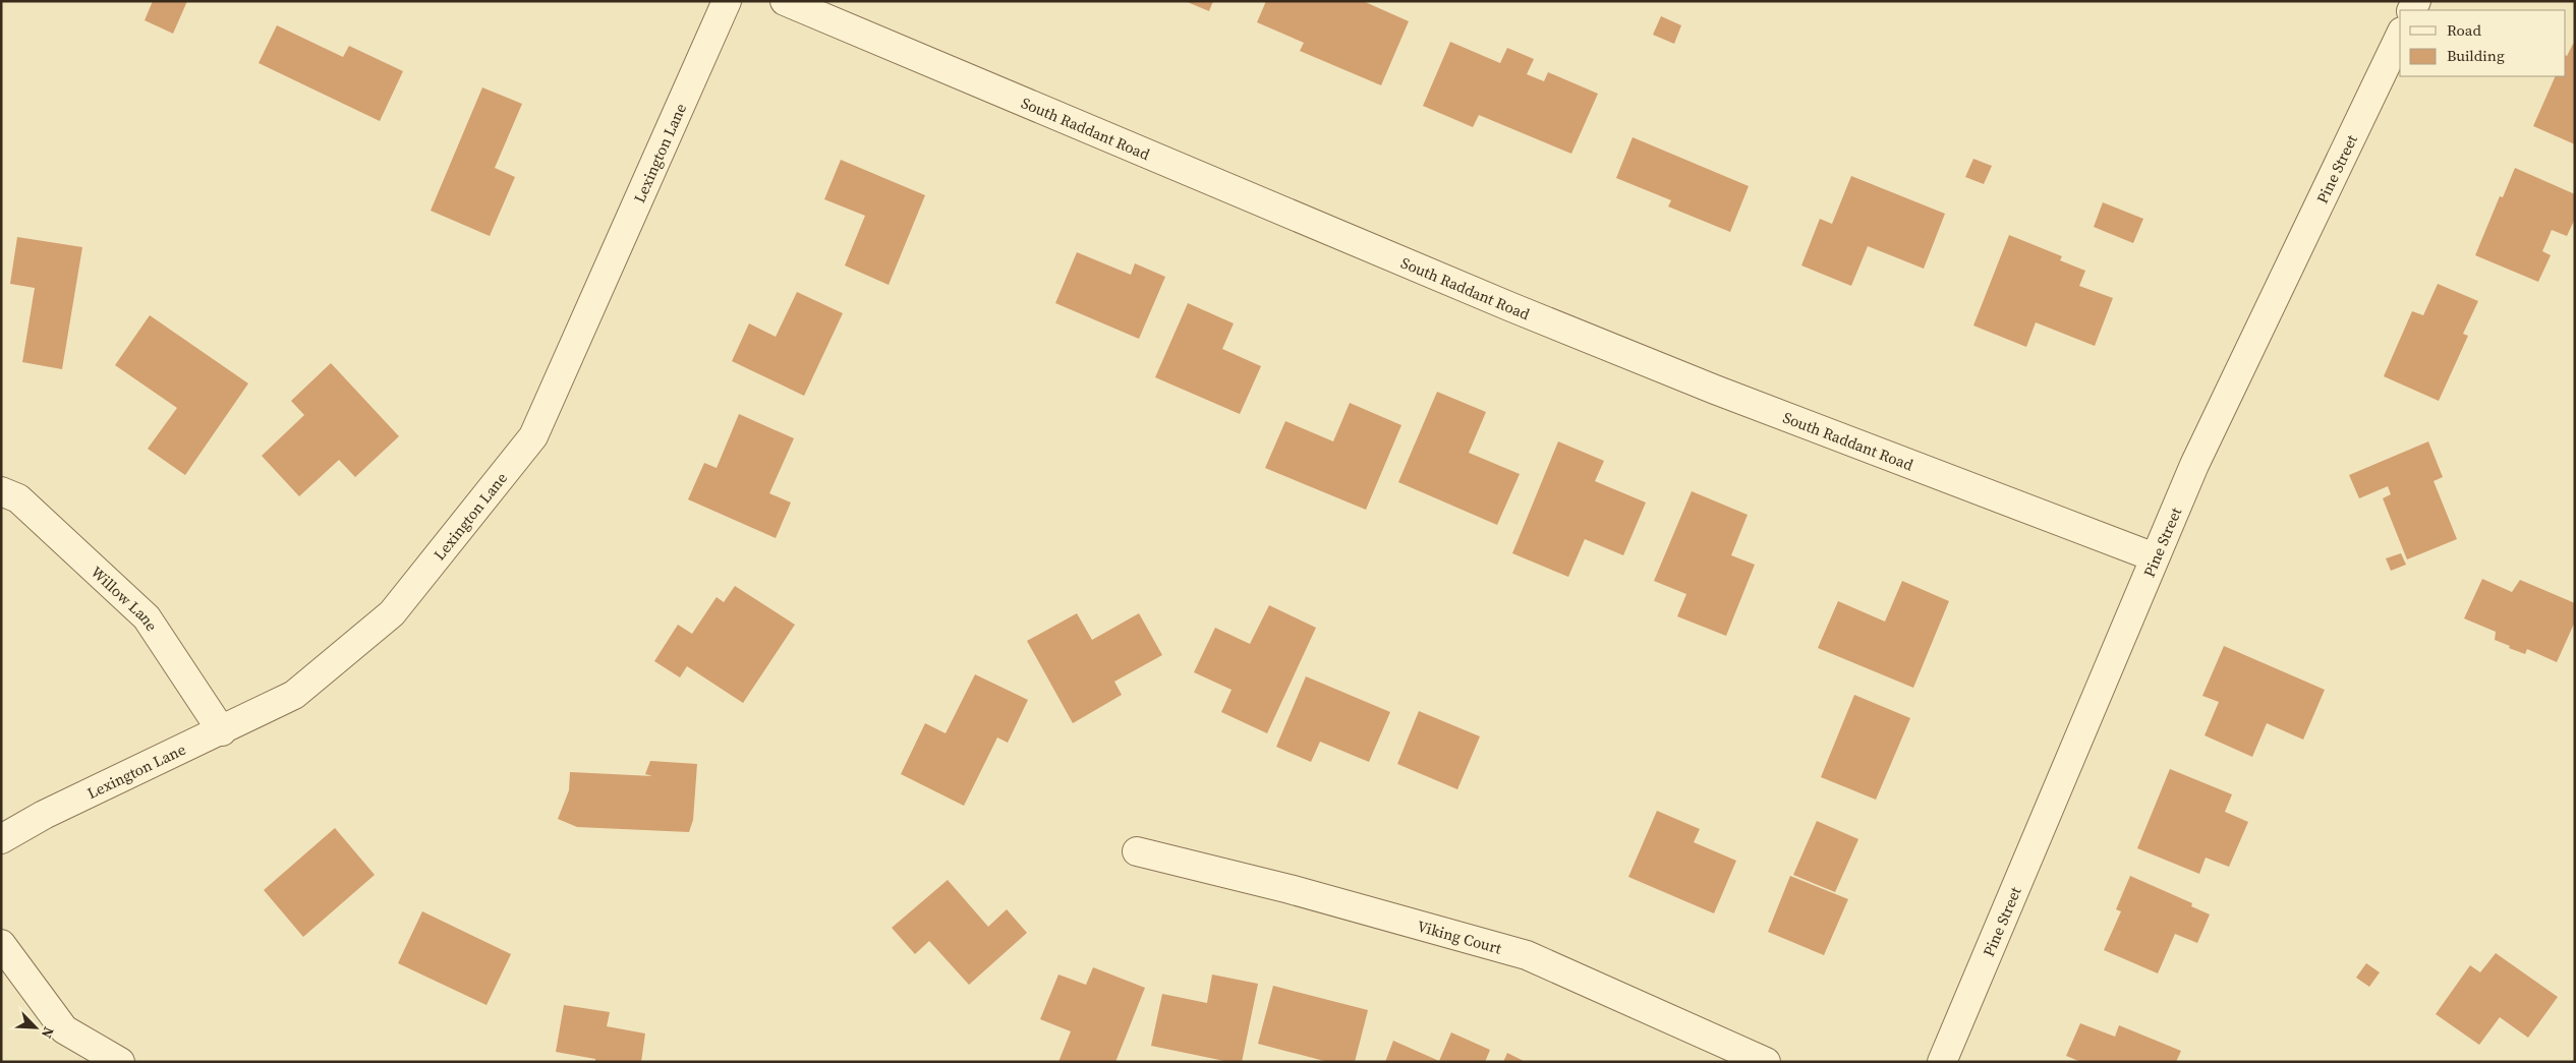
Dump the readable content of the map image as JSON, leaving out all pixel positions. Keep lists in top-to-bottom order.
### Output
{
  "streets": {
    "street": [
      "South Raddant Road",
      "Lexington Lane",
      "Pine Street",
      "Willow Lane",
      "Viking Court"
    ]
  },
  "crossings": [
    ["South Raddant Road", "Pine Street"],
    ["Lexington Lane", "Willow Lane"]
  ],
  "legend": ["Road", "Building"],
  "north": "bottom right"
}
